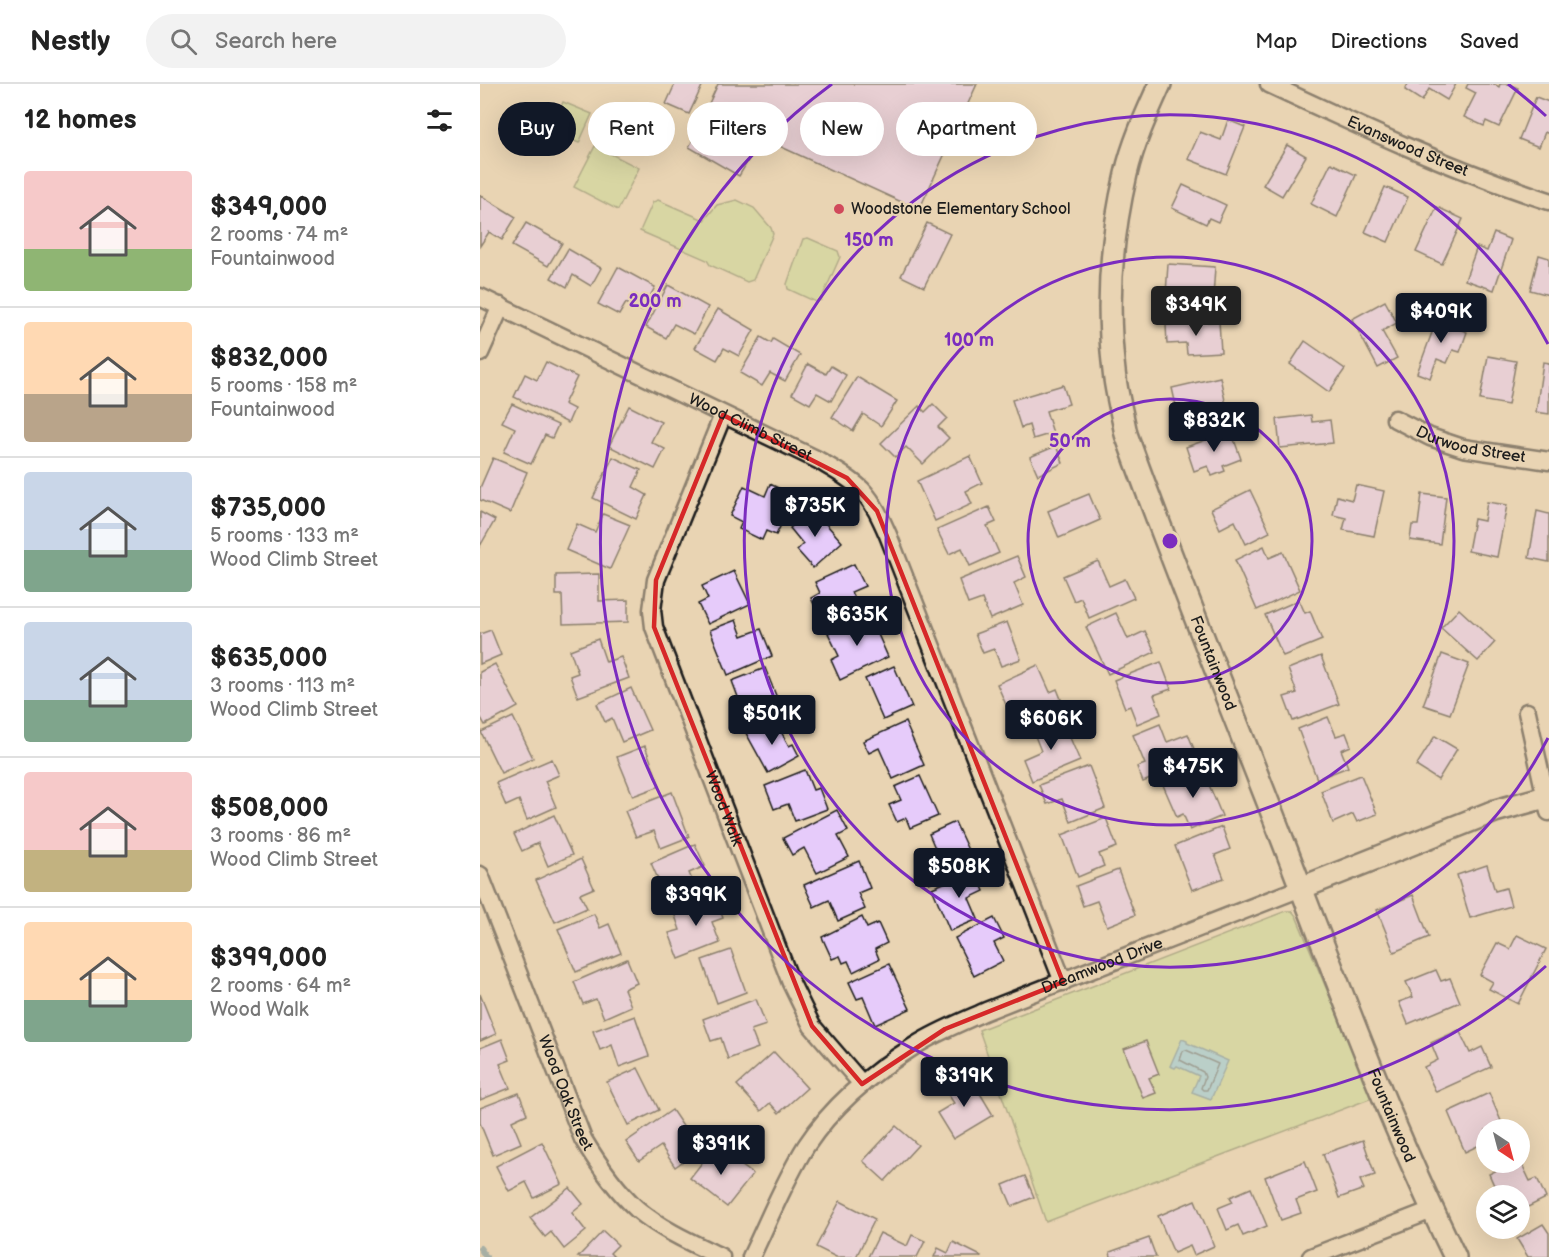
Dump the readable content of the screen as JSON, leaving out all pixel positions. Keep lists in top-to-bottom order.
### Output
{
  "streets": {
    "street": [
      "Evanswood Street",
      "Wood Climb Street",
      "Durwood Street",
      "Fountainwood",
      "Wood Walk",
      "Dreamwood Drive",
      "Wood Oak Street"
    ]
  },
  "crossings": [
    ["Wood Climb Street", "Wood Walk"],
    ["Wood Climb Street", "Dreamwood Drive"],
    ["Fountainwood", "Dreamwood Drive"],
    ["Wood Walk", "Dreamwood Drive"]
  ],
  "places": ["Woodstone Elementary School"],
  "north": "bottom right",
  "page": {
    "header": "Nestly",
    "search": "Search here",
    "nav": ["Map", "Directions", "Saved"],
    "heading": "12 homes",
    "chip": [
      "Buy",
      "Rent",
      "Filters",
      "New",
      "Apartment"
    ],
    "list": [
      {
        "name": "$349,000",
        "note": "2 rooms · 74 m² · Fountainwood"
      },
      {
        "name": "$832,000",
        "note": "5 rooms · 158 m² · Fountainwood"
      },
      {
        "name": "$735,000",
        "note": "5 rooms · 133 m² · Wood Climb Street"
      },
      {
        "name": "$635,000",
        "note": "3 rooms · 113 m² · Wood Climb Street"
      },
      {
        "name": "$508,000",
        "note": "3 rooms · 86 m² · Wood Climb Street"
      },
      {
        "name": "$399,000",
        "note": "2 rooms · 64 m² · Wood Walk"
      }
    ],
    "price": [
      "$349K",
      "$409K",
      "$832K",
      "$735K",
      "$635K",
      "$501K",
      "$606K",
      "$475K",
      "$508K",
      "$399K",
      "$319K",
      "$391K"
    ]
  },
  "rings": [
    "150 m",
    "200 m",
    "100 m",
    "50 m"
  ]
}
